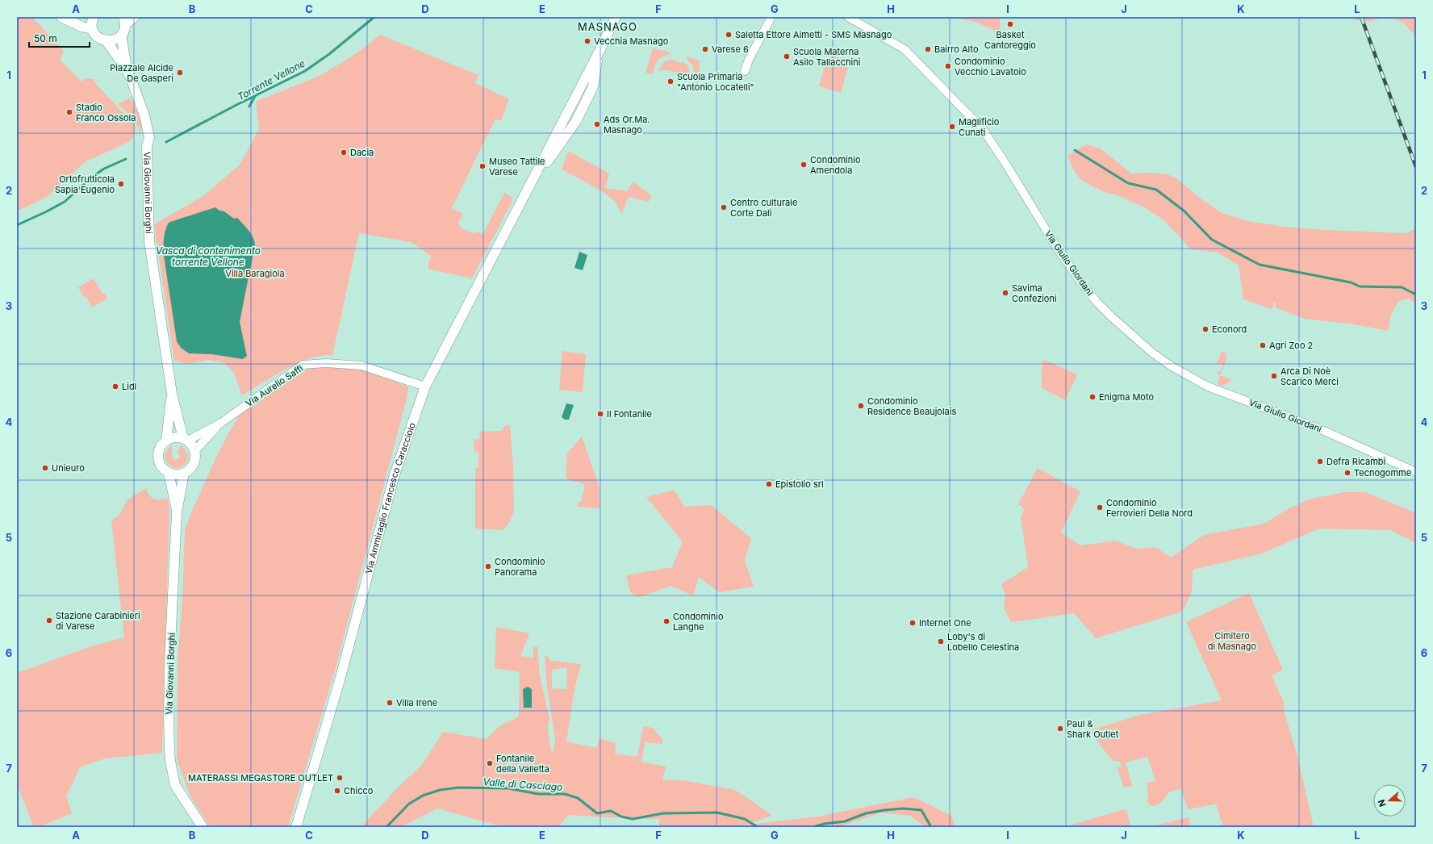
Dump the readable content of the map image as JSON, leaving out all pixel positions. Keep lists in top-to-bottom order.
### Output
{
  "streets": {
    "main road": ["Via Giovanni Borghi", "Via Ammiraglio Francesco Caracciolo"],
    "street": ["Via Giulio Giordani", "Via Aurelio Saffi"]
  },
  "crossings": [
    ["Via Giovanni Borghi", "Via Aurelio Saffi"],
    ["Via Aurelio Saffi", "Via Ammiraglio Francesco Caracciolo"]
  ],
  "districts": ["MASNAGO"],
  "water": ["Torrente Vellone", "Vasca di contenimento torrente Vellone", "Valle di Casciago"],
  "parks": ["Villa Baragiola", "Cimitero di Masnago"],
  "places": [
    "Basket Cantoreggio",
    "Saletta Ettore Aimetti - SMS Masnago",
    "Vecchia Masnago",
    "Varese 6",
    "Bairro Alto",
    "Scuola Materna Asilo Tallacchini",
    "Condominio Vecchio Lavatoio",
    "Piazzale Alcide De Gasperi",
    "Scuola Primaria \"Antonio Locatelli\"",
    "Stadio Franco Ossola",
    "Ads Or.Ma. Masnago",
    "Maglificio Cunati",
    "Dacia",
    "Condominio Amendola",
    "Museo Tattile Varese",
    "Ortofrutticola Sapia Eugenio",
    "Centro culturale Corte Dalì",
    "Savima Confezioni",
    "Econord",
    "Agri Zoo 2",
    "Arca Di Noè Scarico Merci",
    "Lidl",
    "Enigma Moto",
    "Condominio Residence Beaujolais",
    "Il Fontanile",
    "Defra Ricambi",
    "Unieuro",
    "Tecnogomme",
    "Epistolio srl",
    "Condominio Ferrovieri Della Nord",
    "Condominio Panorama",
    "Stazione Carabinieri di Varese",
    "Condominio Langhe",
    "Internet One",
    "Loby's di Lobello Celestina",
    "Villa Irene",
    "Paul & Shark Outlet",
    "Fontanile della Valletta",
    "MATERASSI MEGASTORE OUTLET",
    "Chicco"
  ],
  "scale_bar": "50 m",
  "north": "left",
  "grid": {
    "columns": [
      "A",
      "B",
      "C",
      "D",
      "E",
      "F",
      "G",
      "H",
      "I",
      "J",
      "K",
      "L"
    ],
    "rows": [
      "1",
      "2",
      "3",
      "4",
      "5",
      "6",
      "7"
    ]
  }
}
